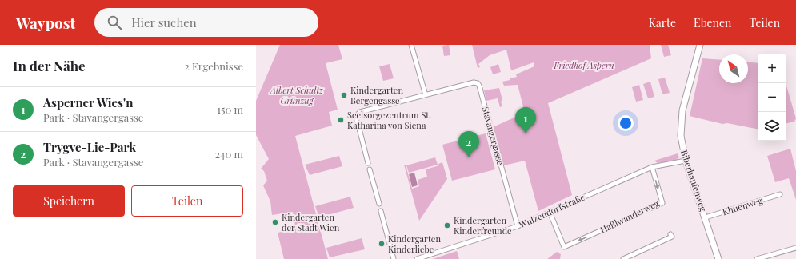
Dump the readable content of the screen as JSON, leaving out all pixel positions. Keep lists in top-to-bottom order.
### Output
{
  "streets": {
    "main road": ["Biberhaufenweg"],
    "street": [
      "Stavangergasse",
      "Khuenweg",
      "Wulzendorfstraße",
      "Haßlwanderweg"
    ]
  },
  "crossings": [
    ["Stavangergasse", "Wulzendorfstraße"],
    ["Biberhaufenweg", "Khuenweg"],
    ["Biberhaufenweg", "Wulzendorfstraße"],
    ["Wulzendorfstraße", "Haßlwanderweg"]
  ],
  "parks": ["Friedhof Aspern", "Albert Schultz Grünzug"],
  "places": [
    "Kindergarten Bergengasse",
    "Seelsorgezentrum St. Katharina von Siena",
    "Kindergarten der Stadt Wien",
    "Kindergarten Kinderfreunde",
    "Kindergarten Kinderliebe"
  ],
  "north": "top left",
  "page": {
    "header": "Waypost",
    "search": "Hier suchen",
    "nav": ["Karte", "Ebenen", "Teilen"],
    "heading": ["In der Nähe", "2 Ergebnisse"],
    "map_buttons": ["+", "−"],
    "list": [
      {
        "mark": "1",
        "name": "Asperner Wies'n",
        "note": "Park · Stavangergasse",
        "value": "150 m"
      },
      {
        "mark": "2",
        "name": "Trygve-Lie-Park",
        "note": "Park · Stavangergasse",
        "value": "240 m"
      }
    ],
    "pins": ["1", "2"],
    "buttons": ["Speichern", "Teilen"]
  }
}
